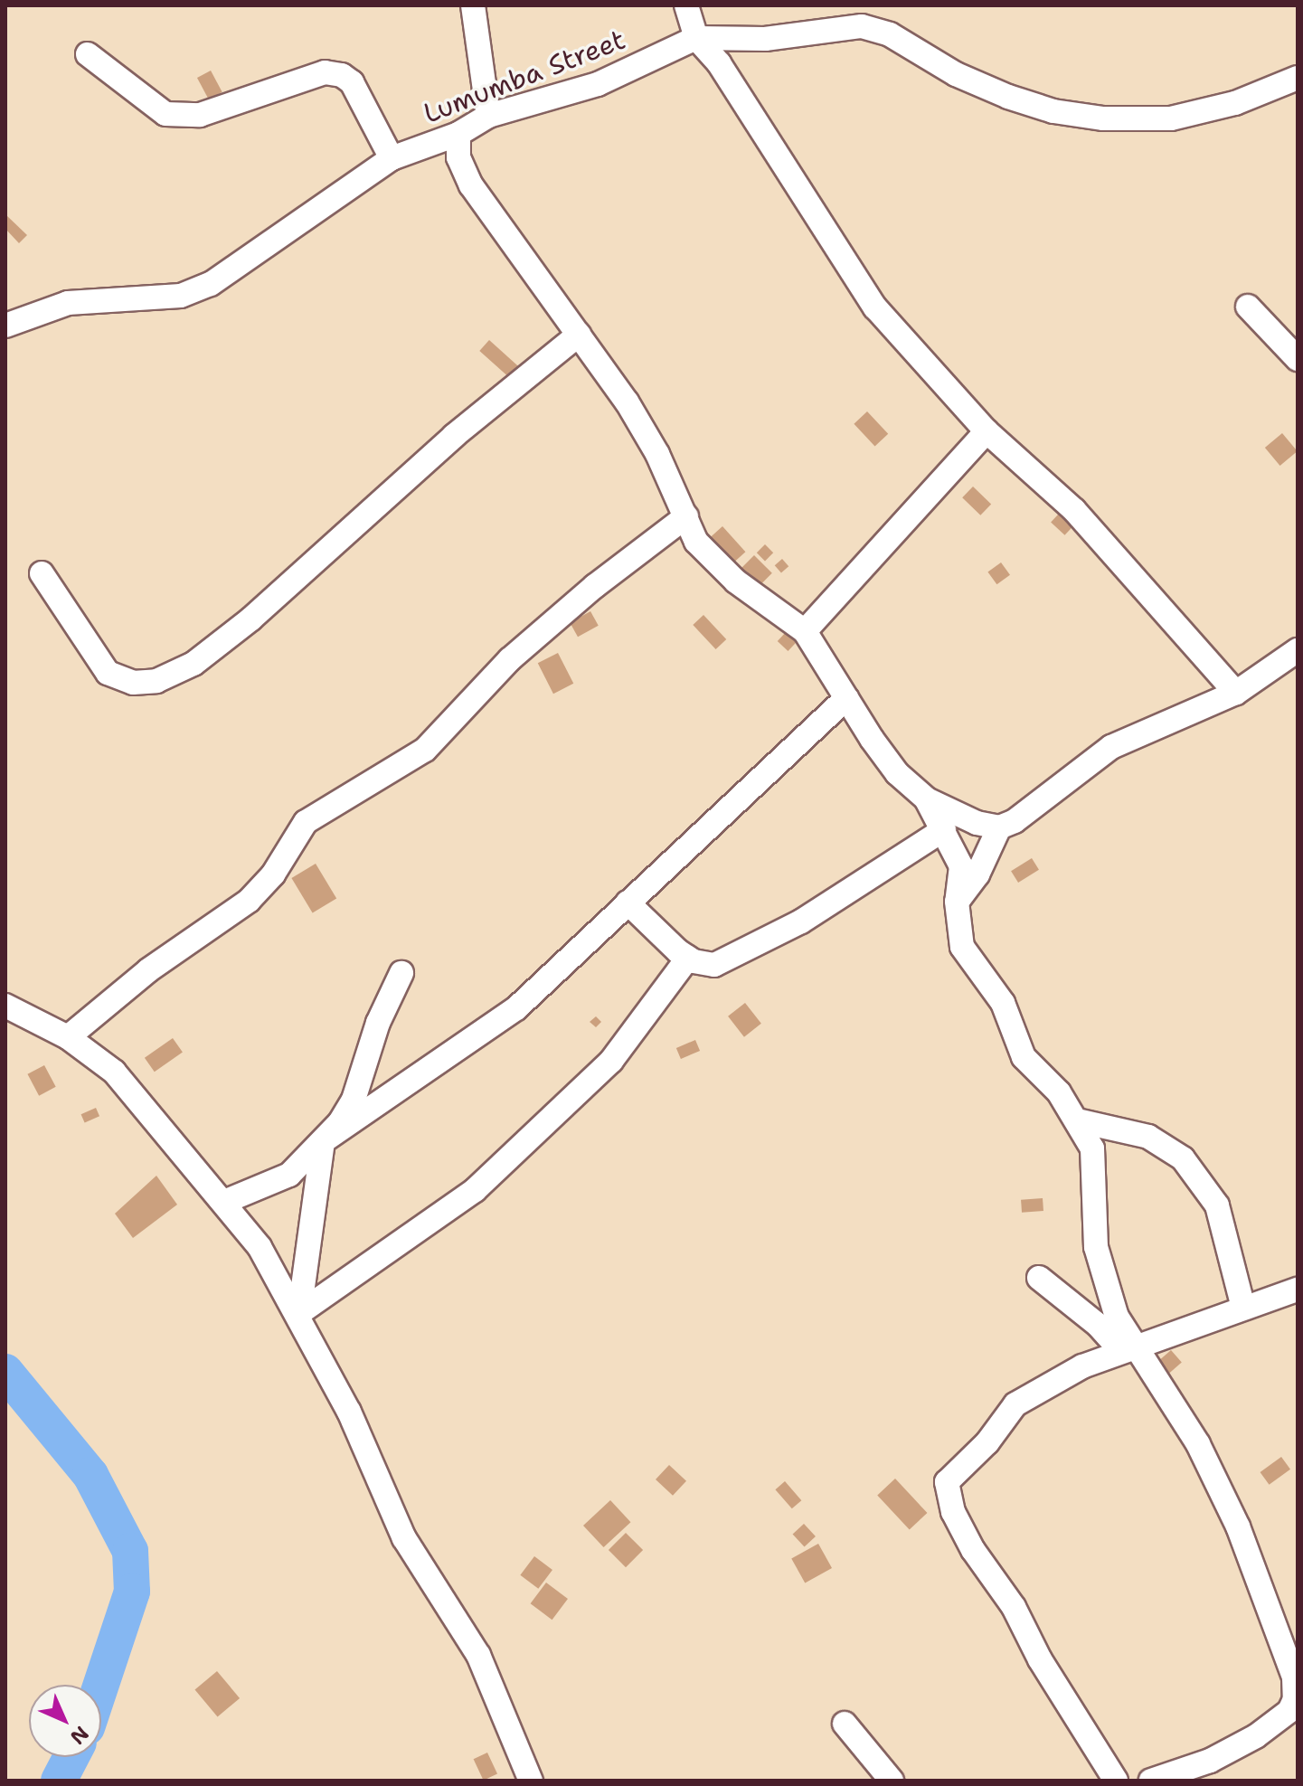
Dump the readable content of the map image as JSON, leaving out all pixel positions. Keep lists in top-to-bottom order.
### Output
{
  "streets": {
    "street": ["Lumumba Street"]
  },
  "north": "bottom right"
}
